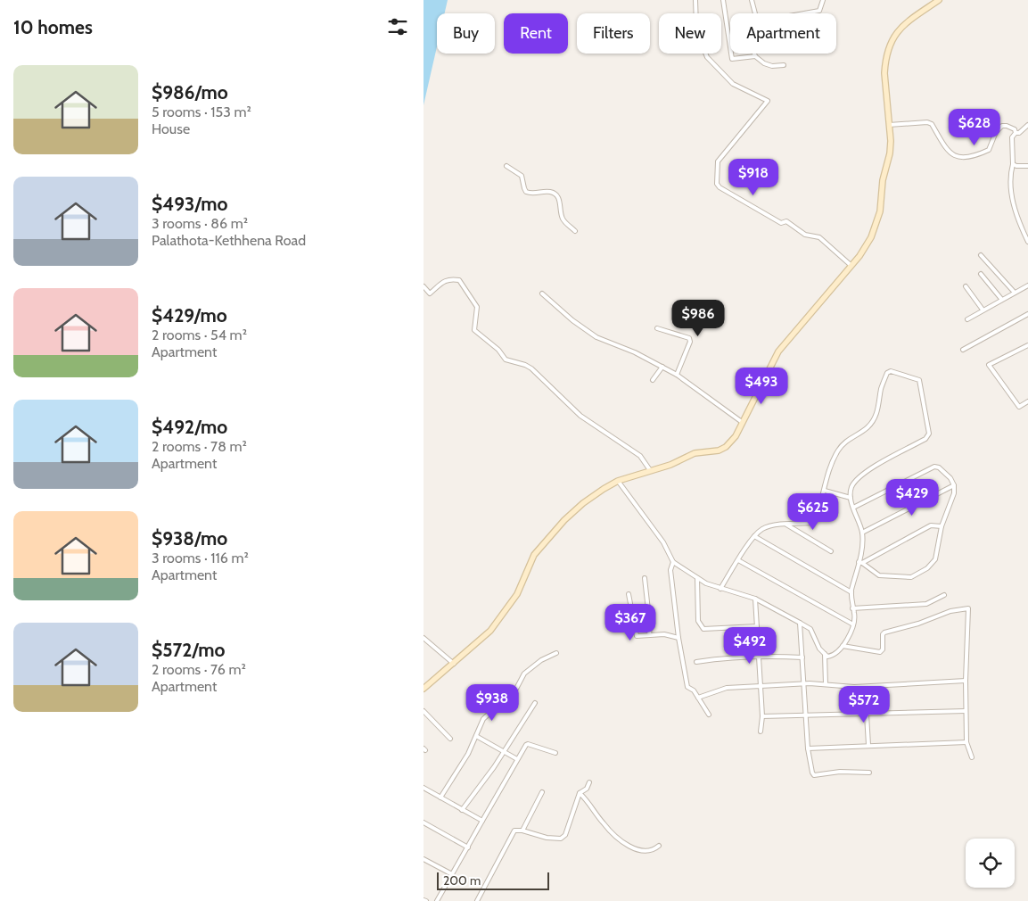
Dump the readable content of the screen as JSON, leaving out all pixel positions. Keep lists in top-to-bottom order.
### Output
{
  "scale_bar": "200 m",
  "page": {
    "heading": "10 homes",
    "chip": [
      "Buy",
      "Rent",
      "Filters",
      "New",
      "Apartment"
    ],
    "list": [
      {
        "name": "$986/mo",
        "note": "5 rooms · 153 m² · House"
      },
      {
        "name": "$493/mo",
        "note": "3 rooms · 86 m² · Palathota-Kethhena Road"
      },
      {
        "name": "$429/mo",
        "note": "2 rooms · 54 m² · Apartment"
      },
      {
        "name": "$492/mo",
        "note": "2 rooms · 78 m² · Apartment"
      },
      {
        "name": "$938/mo",
        "note": "3 rooms · 116 m² · Apartment"
      },
      {
        "name": "$572/mo",
        "note": "2 rooms · 76 m² · Apartment"
      }
    ],
    "price": [
      "$628",
      "$918",
      "$986",
      "$493",
      "$429",
      "$625",
      "$367",
      "$492",
      "$938",
      "$572"
    ],
    "scale": "200 m"
  }
}
